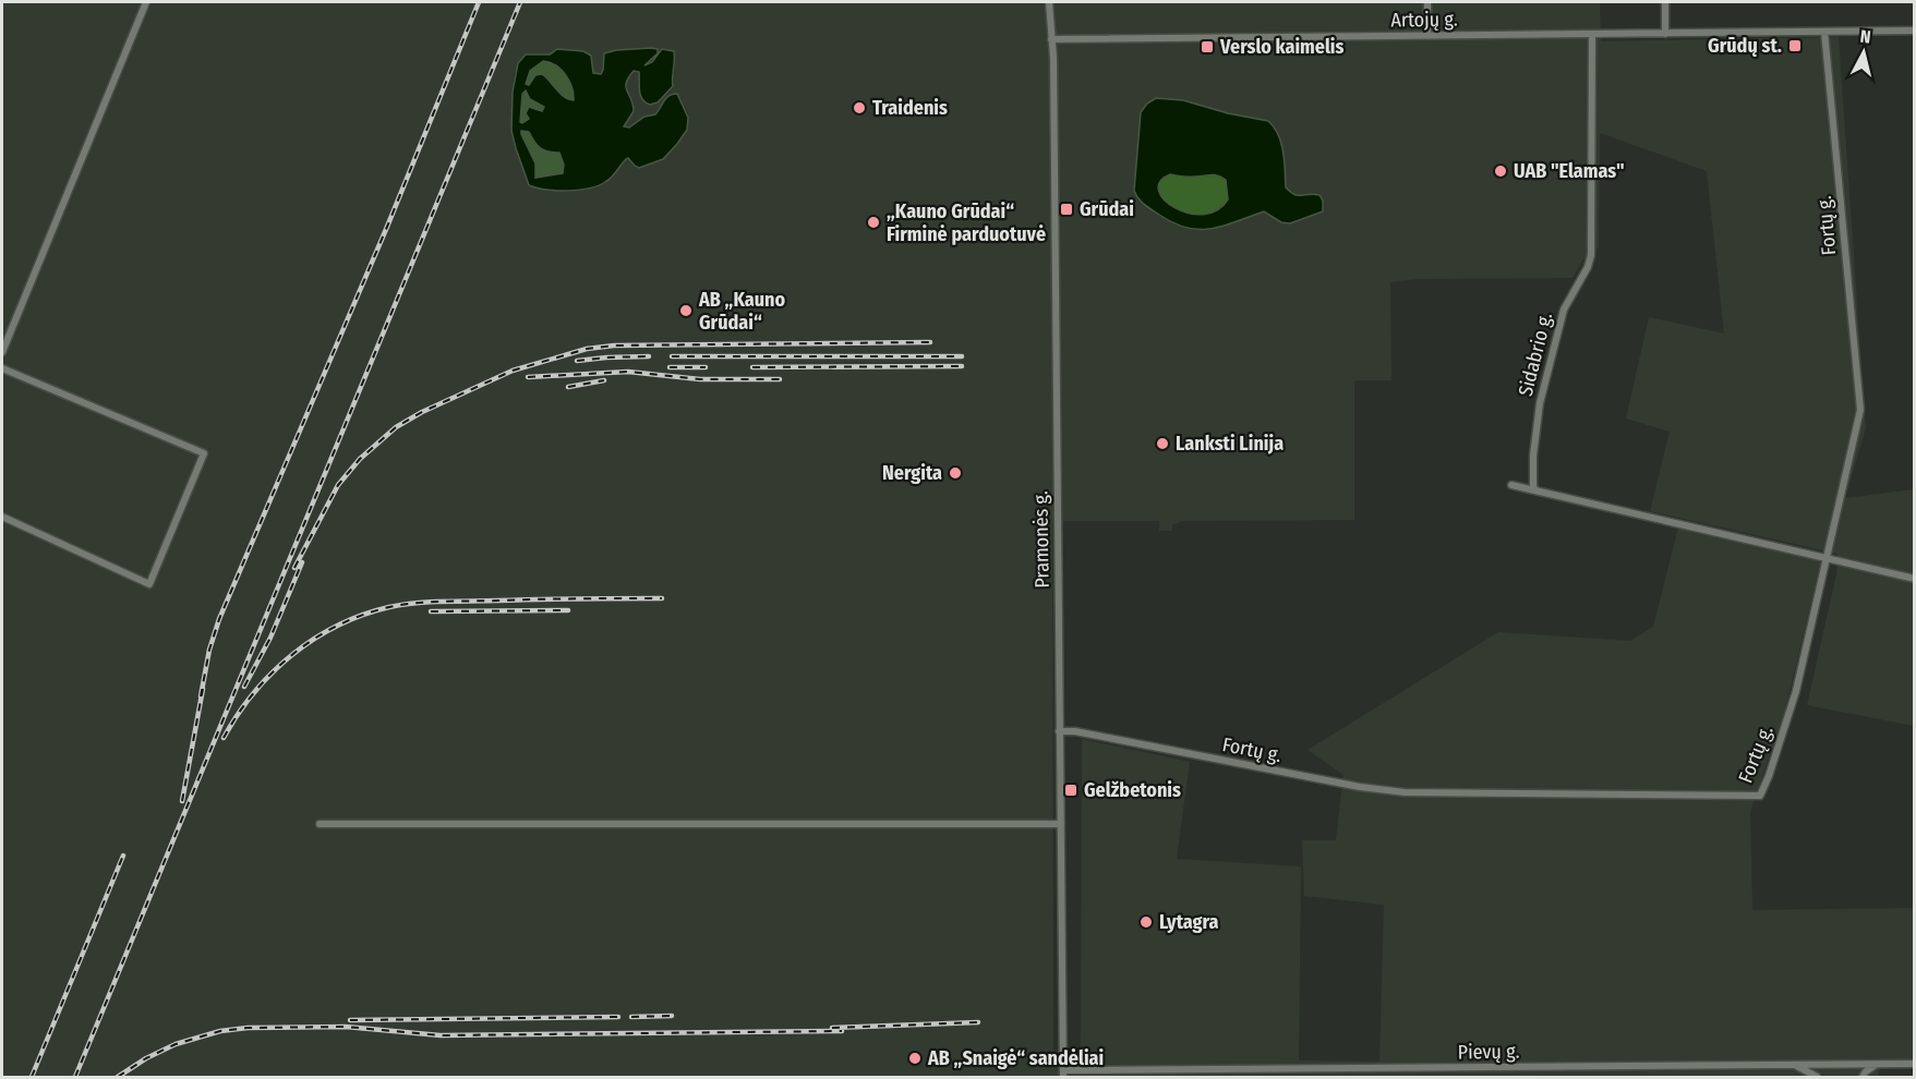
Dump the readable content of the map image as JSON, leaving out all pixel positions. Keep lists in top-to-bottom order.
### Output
{
  "streets": {
    "street": [
      "Artojų g.",
      "Fortų g.",
      "Sidabrio g.",
      "Pramonės g.",
      "Pievų g."
    ]
  },
  "crossings": [
    ["Artojų g.", "Fortų g."],
    ["Artojų g.", "Sidabrio g."],
    ["Artojų g.", "Pramonės g."],
    ["Fortų g.", "Pramonės g."],
    ["Pramonės g.", "Pievų g."]
  ],
  "places": {
    "transit": [
      "Grūdų st.",
      "Verslo kaimelis",
      "Grūdai",
      "Gelžbetonis"
    ],
    "other": [
      "Traidenis",
      "UAB \"Elamas\"",
      "„Kauno Grūdai“ Firminė parduotuvė",
      "AB „Kauno Grūdai“",
      "Lanksti Linija",
      "Nergita",
      "Lytagra",
      "AB „Snaigė“ sandėliai"
    ]
  },
  "north": "top"
}
